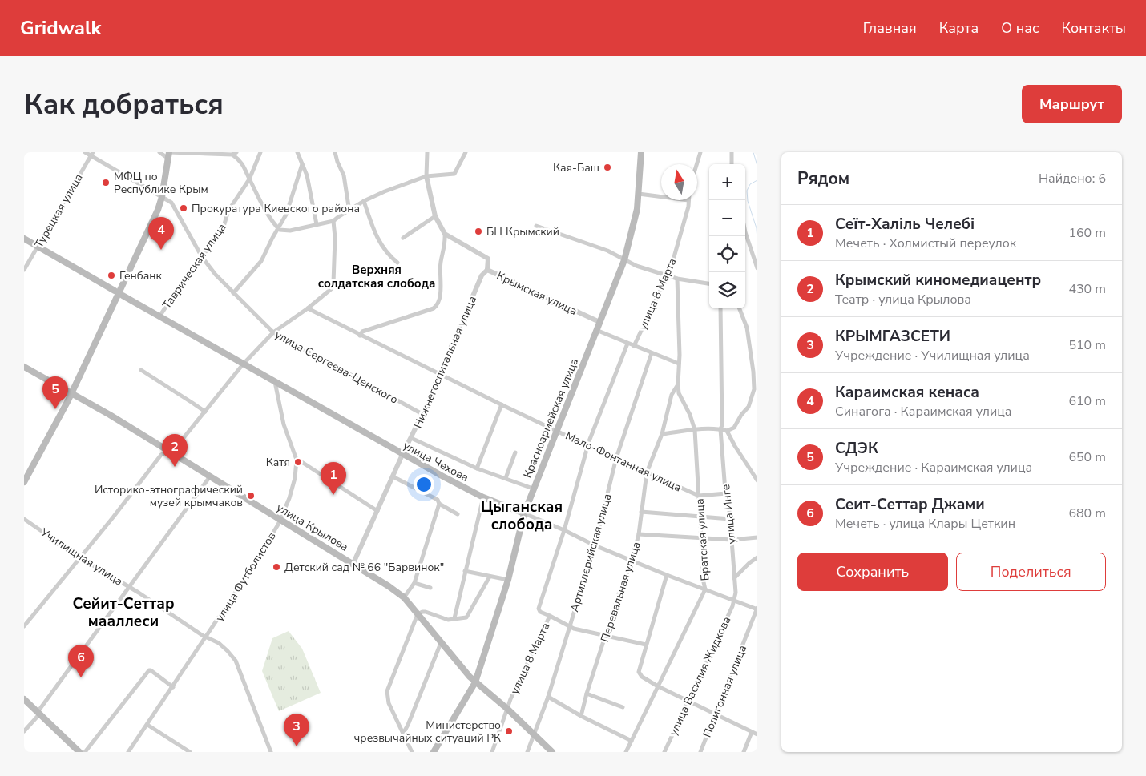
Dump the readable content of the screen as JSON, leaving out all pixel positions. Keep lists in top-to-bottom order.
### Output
{
  "streets": {
    "main road": ["Красноармейская улица", "улица Чехова", "улица Крылова"],
    "street": [
      "Турецкая улица",
      "Таврическая улица",
      "Крымская улица",
      "улица 8 Марта",
      "Нижнегоспитальная улица",
      "улица Сергеева-Ценского",
      "Мало-Фонтанная улица",
      "улица Инге",
      "Братская улица",
      "Артиллерийская улица",
      "Училищная улица",
      "улица Футболистов",
      "Перевальная улица",
      "улица Василия Жидкова",
      "Полигонная улица"
    ]
  },
  "crossings": [
    ["Турецкая улица", "улица Сергеева-Ценского"],
    ["Таврическая улица", "улица Сергеева-Ценского"],
    ["Таврическая улица", "улица Чехова"],
    ["Крымская улица", "Нижнегоспитальная улица"],
    ["Крымская улица", "Красноармейская улица"],
    ["улица 8 Марта", "улица Чехова"],
    ["улица 8 Марта", "Мало-Фонтанная улица"],
    ["улица 8 Марта", "улица Крылова"],
    ["Нижнегоспитальная улица", "улица Сергеева-Ценского"],
    ["Нижнегоспитальная улица", "улица Чехова"],
    ["Нижнегоспитальная улица", "Мало-Фонтанная улица"],
    ["Нижнегоспитальная улица", "улица Крылова"],
    ["Красноармейская улица", "улица Чехова"],
    ["Красноармейская улица", "Мало-Фонтанная улица"],
    ["Красноармейская улица", "улица Крылова"],
    ["улица Чехова", "улица Инге"],
    ["улица Чехова", "Братская улица"],
    ["улица Чехова", "Артиллерийская улица"],
    ["улица Чехова", "улица Футболистов"],
    ["улица Чехова", "Перевальная улица"],
    ["улица Чехова", "улица Василия Жидкова"],
    ["улица Чехова", "Полигонная улица"],
    ["Мало-Фонтанная улица", "улица Инге"],
    ["Мало-Фонтанная улица", "Братская улица"],
    ["Мало-Фонтанная улица", "Артиллерийская улица"],
    ["Мало-Фонтанная улица", "Перевальная улица"],
    ["улица Инге", "улица Василия Жидкова"],
    ["улица Крылова", "Артиллерийская улица"],
    ["улица Крылова", "улица Футболистов"],
    ["Братская улица", "Перевальная улица"],
    ["Училищная улица", "улица Футболистов"]
  ],
  "districts": ["Верхняя солдатская слобода", "Цыганская слобода", "Сейит-Сеттар мааллеси"],
  "places": [
    "Кая-Баш",
    "МФЦ по Республике Крым",
    "Прокуратура Киевского района",
    "БЦ Крымский",
    "Генбанк",
    "Катя",
    "Историко-этнографический музей крымчаков",
    "Детский сад № 66 \"Барвинок\"",
    "Министерство чрезвычайных ситуаций РК"
  ],
  "north": "top",
  "page": {
    "header": "Gridwalk",
    "nav": [
      "Главная",
      "Карта",
      "О нас",
      "Контакты"
    ],
    "buttons": [
      "Маршрут",
      ["Сохранить", "Поделиться"]
    ],
    "title": "Как добраться",
    "heading": ["Рядом", "Найдено: 6"],
    "map_buttons": ["+", "−"],
    "list": [
      {
        "mark": "1",
        "name": "Сеїт-Халіль Челебі",
        "note": "Мечеть · Холмистый переулок",
        "value": "160 m"
      },
      {
        "mark": "2",
        "name": "Крымский киномедиацентр",
        "note": "Театр · улица Крылова",
        "value": "430 m"
      },
      {
        "mark": "3",
        "name": "КРЫМГАЗСЕТИ",
        "note": "Учреждение · Училищная улица",
        "value": "510 m"
      },
      {
        "mark": "4",
        "name": "Караимская кенаса",
        "note": "Синагога · Караимская улица",
        "value": "610 m"
      },
      {
        "mark": "5",
        "name": "СДЭК",
        "note": "Учреждение · Караимская улица",
        "value": "650 m"
      },
      {
        "mark": "6",
        "name": "Сеит-Сеттар Джами",
        "note": "Мечеть · улица Клары Цеткин",
        "value": "680 m"
      }
    ],
    "pins": [
      "4",
      "5",
      "2",
      "1",
      "6",
      "3"
    ]
  }
}
